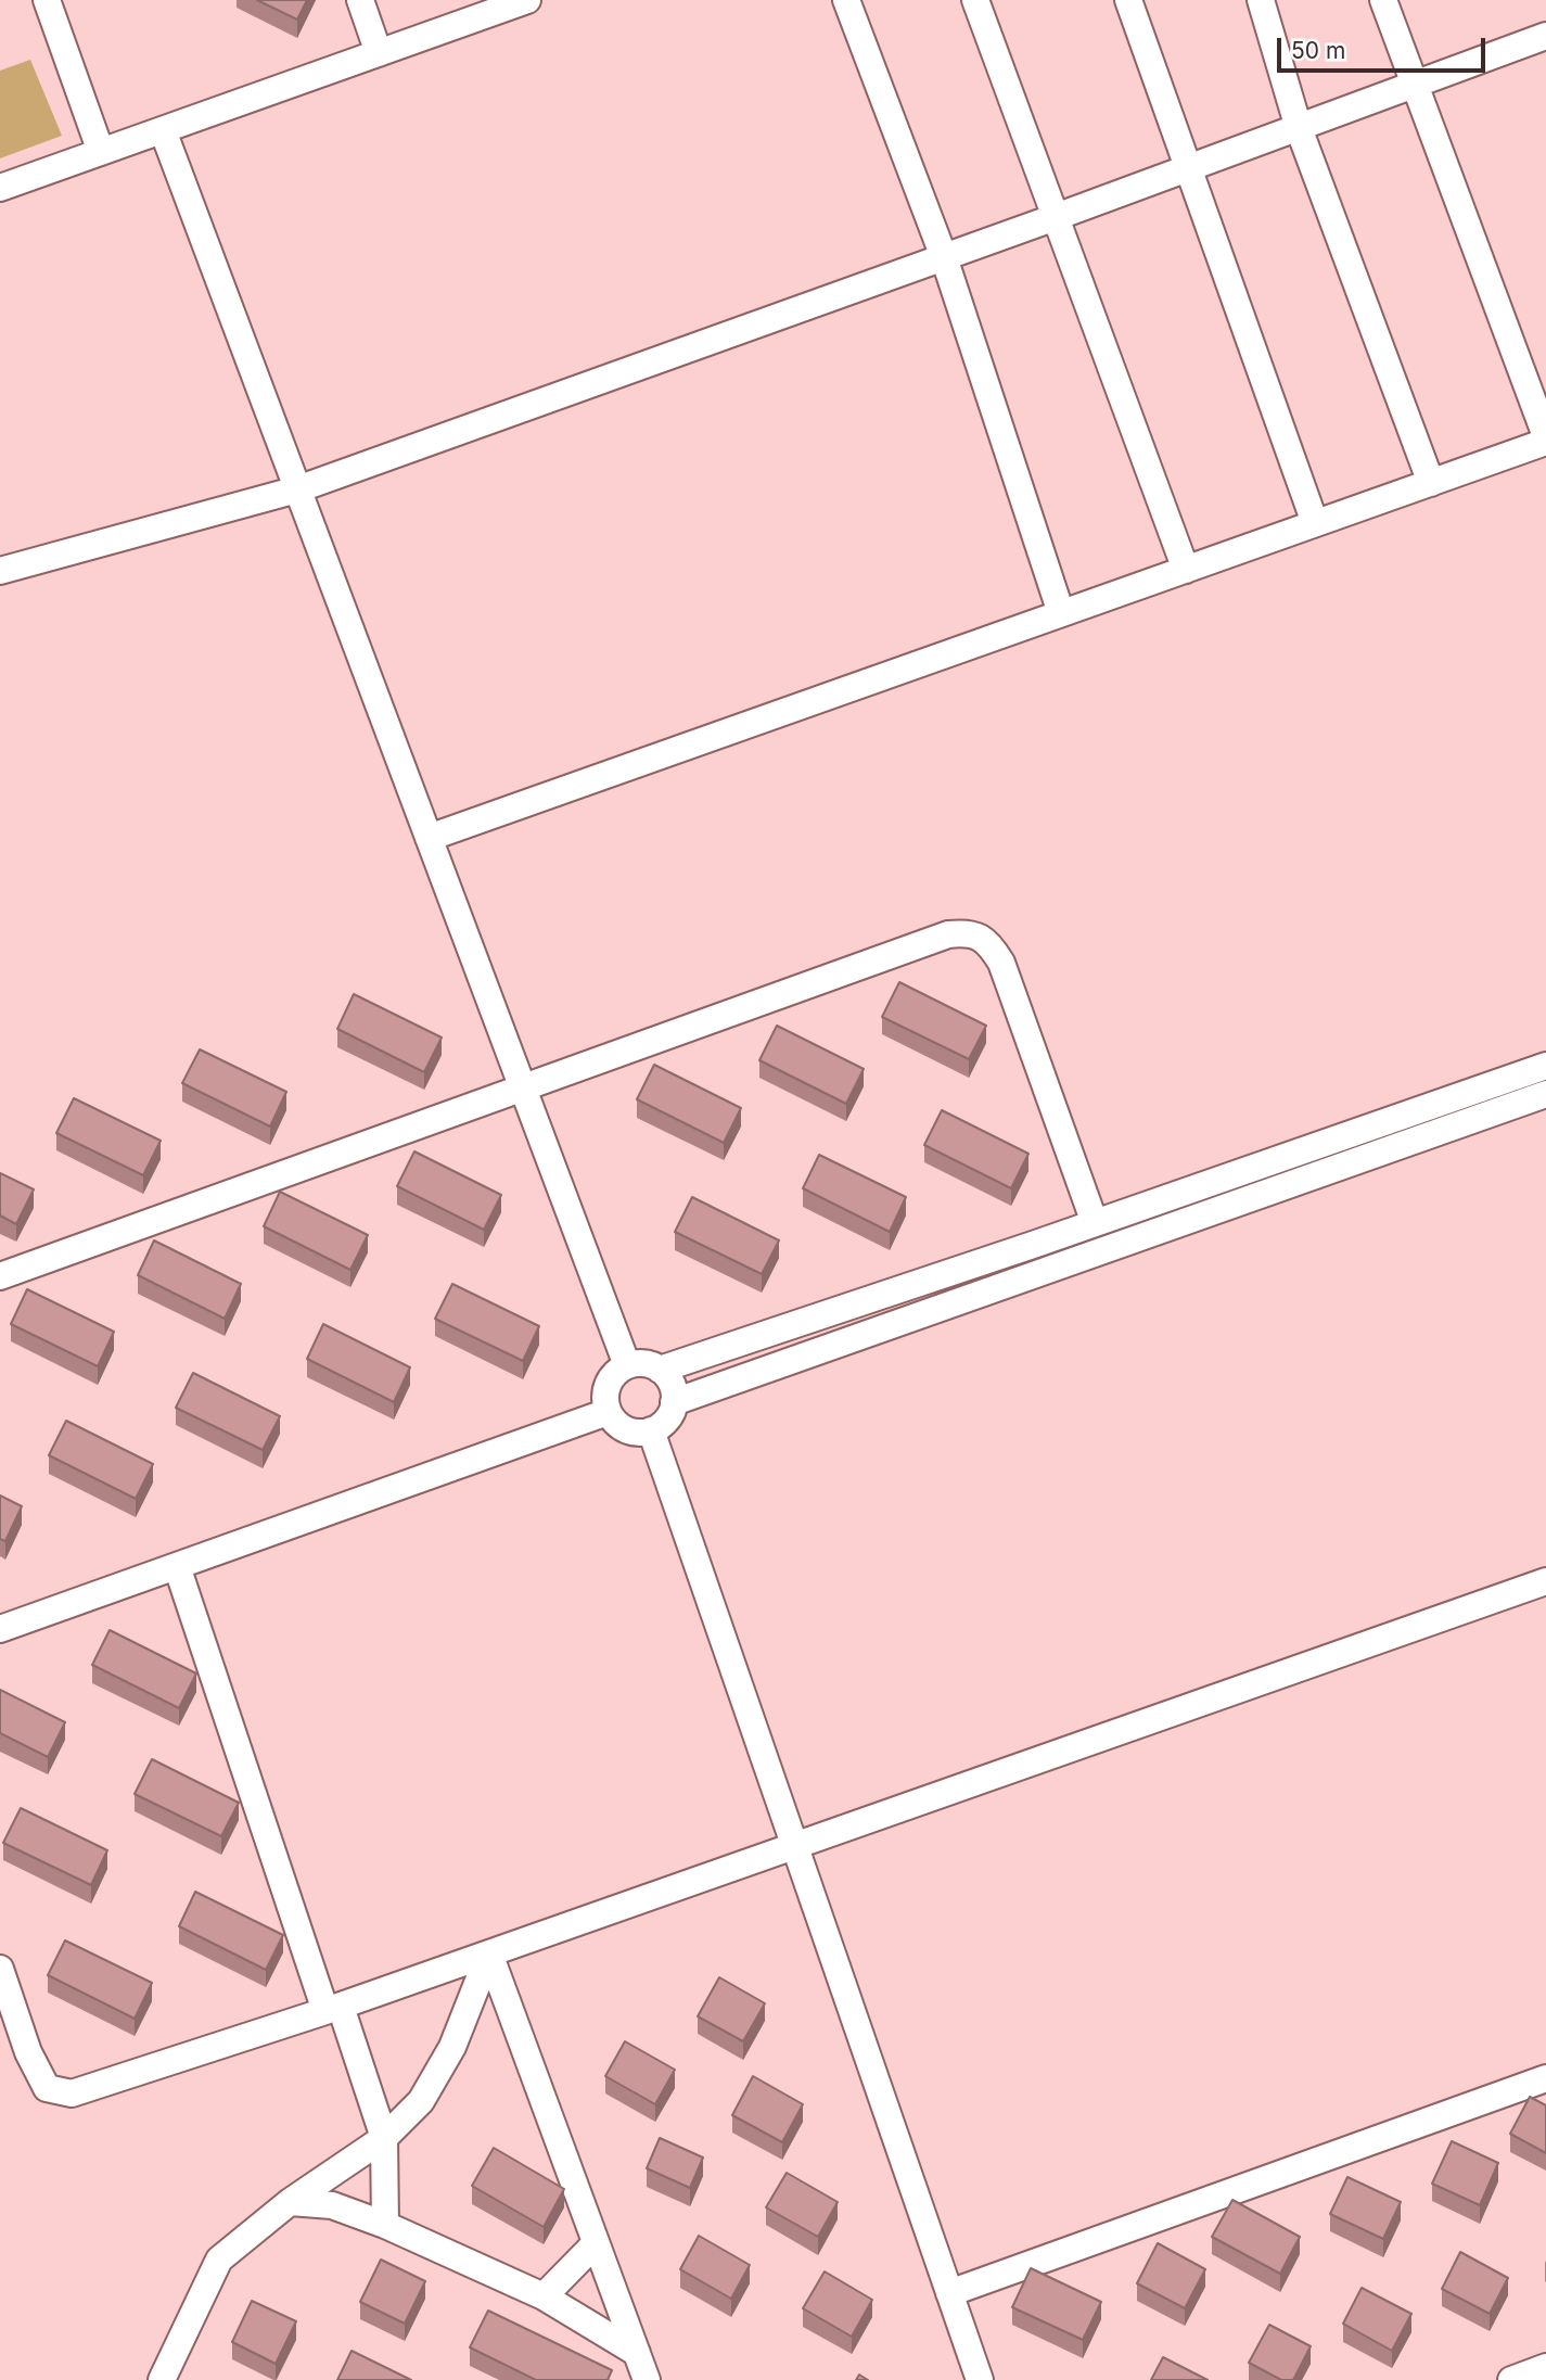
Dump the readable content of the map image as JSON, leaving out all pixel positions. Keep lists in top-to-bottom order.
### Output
{
  "scale_bar": "50 m"
}
